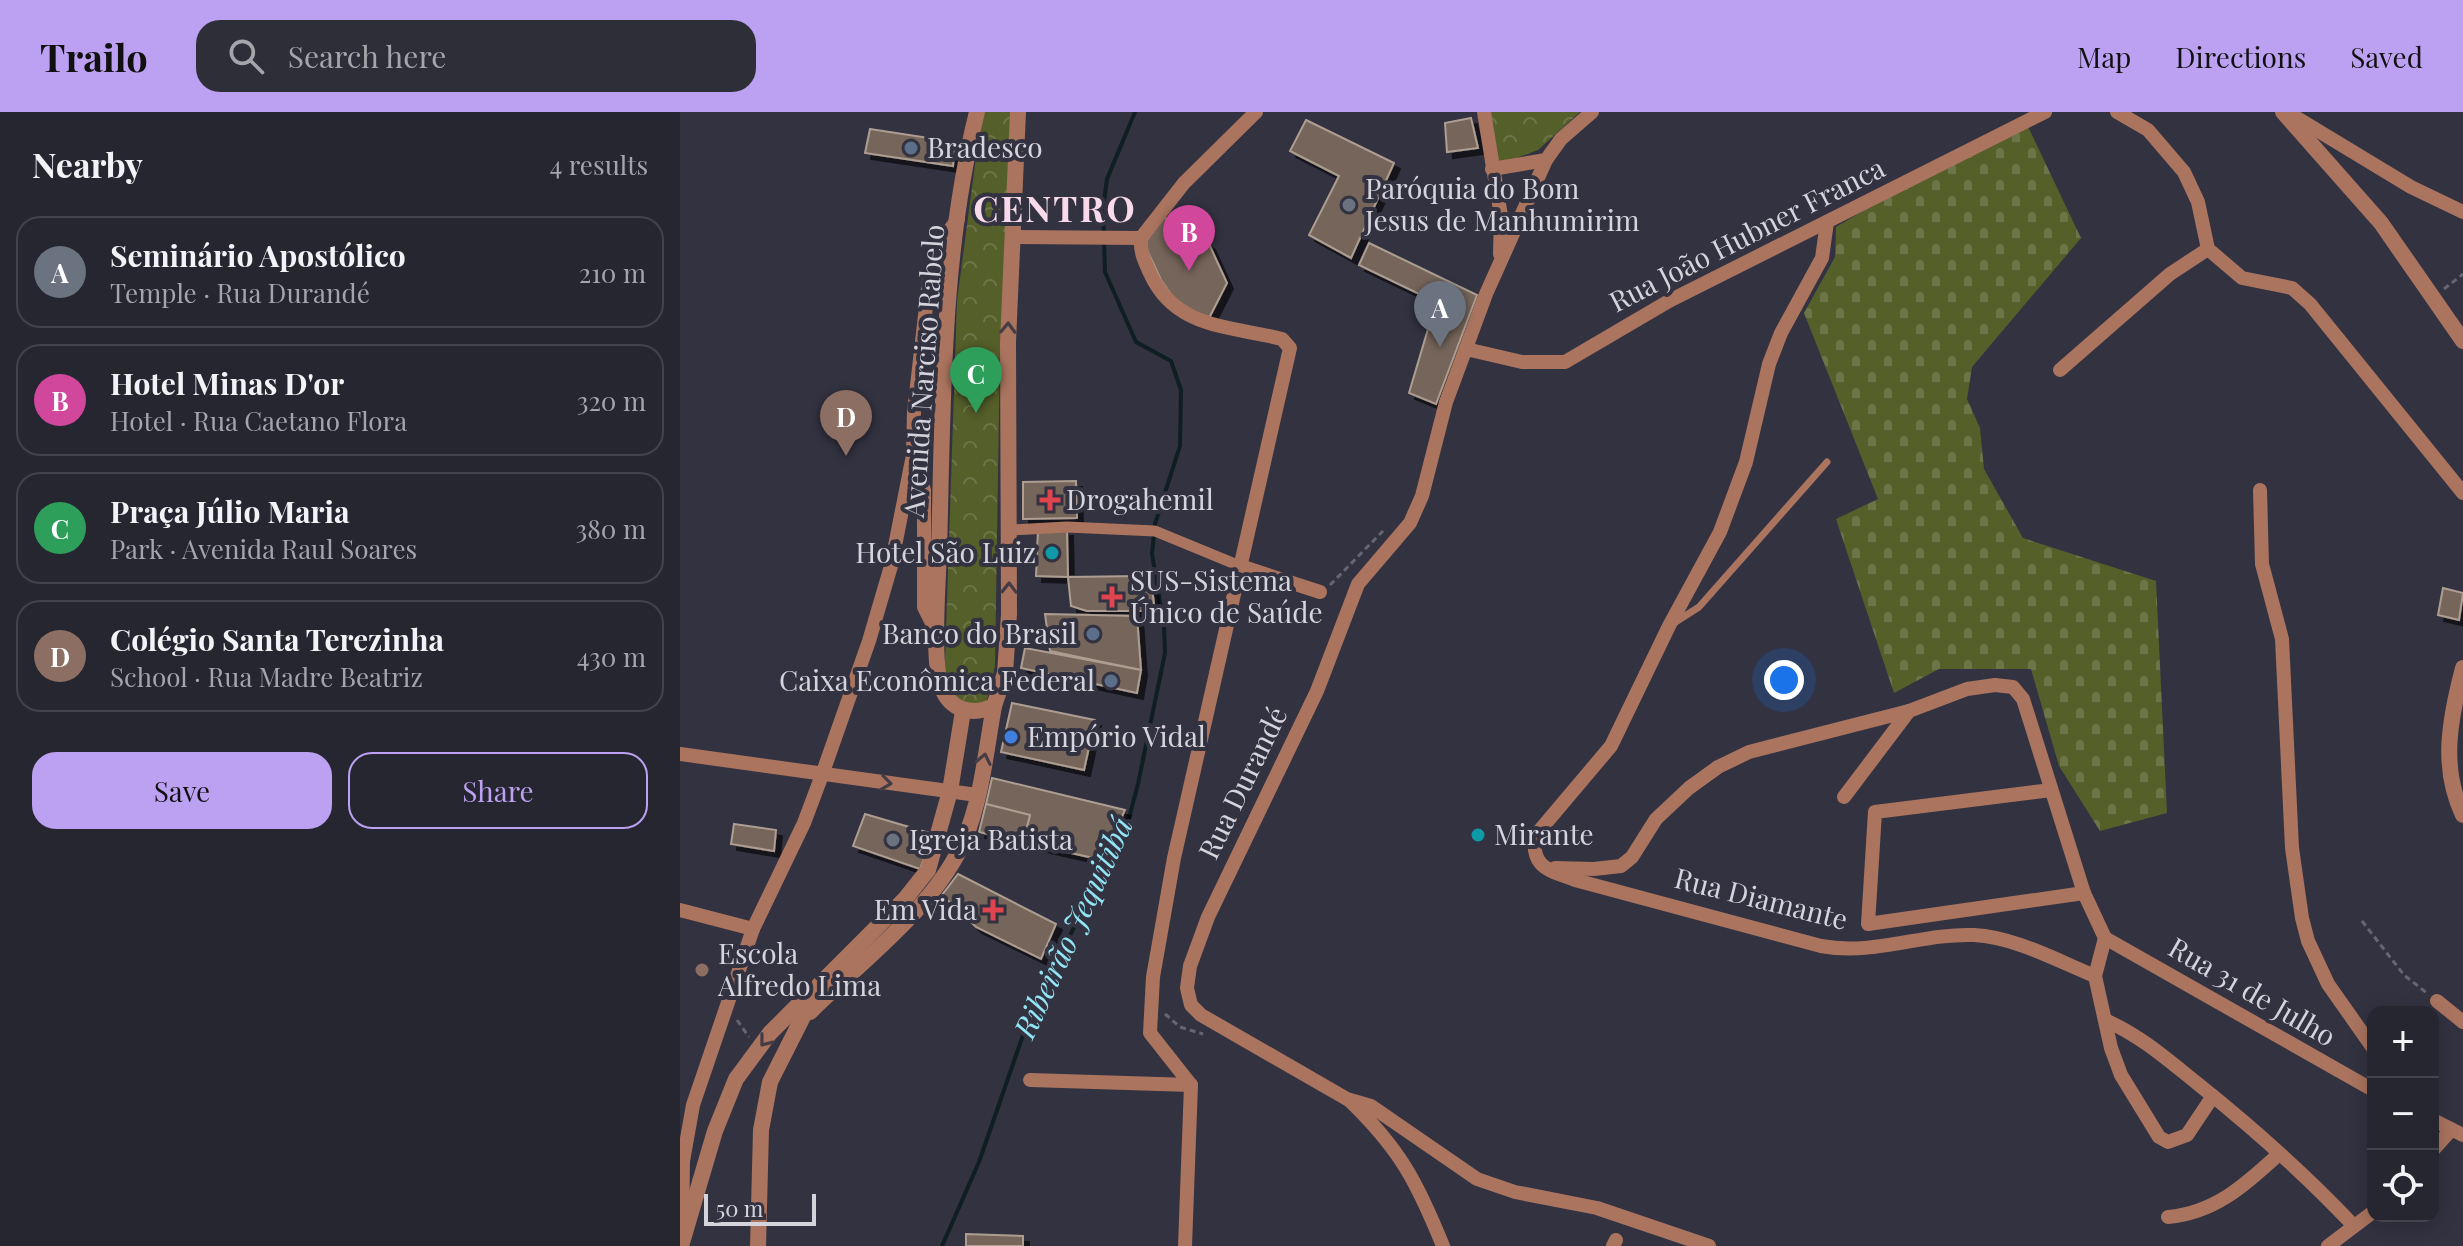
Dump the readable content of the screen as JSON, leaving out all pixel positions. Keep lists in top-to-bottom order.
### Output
{
  "streets": {
    "street": [
      "Rua João Hubner Franca",
      "Avenida Narciso Rabelo",
      "Rua Durandé",
      "Rua Diamante",
      "Rua 31 de Julho"
    ]
  },
  "crossings": [
    ["Rua João Hubner Franca", "Rua Durandé"]
  ],
  "districts": ["CENTRO"],
  "water": ["Ribeirão Jequitibá"],
  "places": {
    "other": [
      "Bradesco",
      "Paróquia do Bom Jesus de Manhumirim",
      "Hotel São Luiz",
      "Banco do Brasil",
      "Caixa Econômica Federal",
      "Empório Vidal",
      "Mirante",
      "Igreja Batista",
      "Escola Alfredo Lima"
    ],
    "health": ["Drogahemil", "SUS-Sistema Único de Saúde", "Em Vida"]
  },
  "scale_bar": "50 m",
  "page": {
    "header": "Trailo",
    "search": "Search here",
    "nav": ["Map", "Directions", "Saved"],
    "heading": ["Nearby", "4 results"],
    "pins": [
      "B",
      "A",
      "C",
      "D"
    ],
    "list": [
      {
        "mark": "A",
        "name": "Seminário Apostólico",
        "note": "Temple · Rua Durandé",
        "value": "210 m"
      },
      {
        "mark": "B",
        "name": "Hotel Minas D'or",
        "note": "Hotel · Rua Caetano Flora",
        "value": "320 m"
      },
      {
        "mark": "C",
        "name": "Praça Júlio Maria",
        "note": "Park · Avenida Raul Soares",
        "value": "380 m"
      },
      {
        "mark": "D",
        "name": "Colégio Santa Terezinha",
        "note": "School · Rua Madre Beatriz",
        "value": "430 m"
      }
    ],
    "buttons": ["Save", "Share"],
    "map_buttons": ["+", "−"],
    "scale": "50 m"
  }
}
